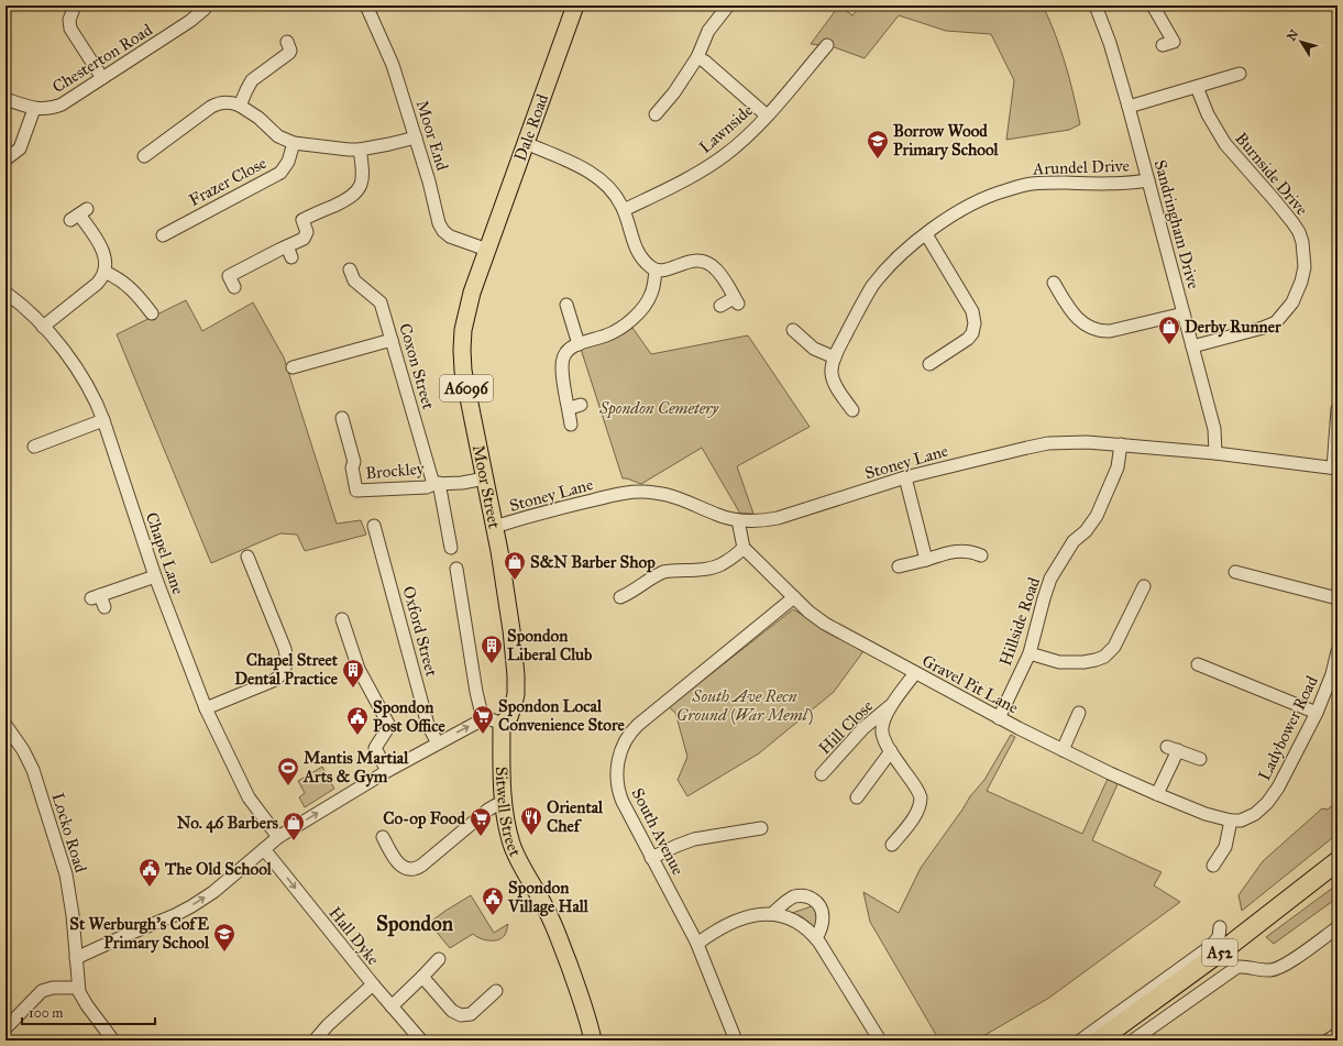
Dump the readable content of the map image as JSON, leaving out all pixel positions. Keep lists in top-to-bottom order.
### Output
{
  "streets": {
    "highway": ["A52"],
    "main road": [
      "Dale Road",
      "A6096",
      "Moor Street",
      "Sitwell Street"
    ],
    "street": [
      "Chesterton Road",
      "Lawnside",
      "Moor End",
      "Arundel Drive",
      "Burnside Drive",
      "Frazer Close",
      "Sandringham Drive",
      "Coxon Street",
      "Stoney Lane",
      "Brockley",
      "Chapel Lane",
      "Hillside Road",
      "Oxford Street",
      "Gravel Pit Lane",
      "Hill Close",
      "Ladybower Road",
      "South Avenue",
      "Locko Road",
      "Hall Dyke"
    ]
  },
  "crossings": [
    ["Dale Road", "Moor End"],
    ["Dale Road", "Moor Street"],
    ["Moor End", "Moor Street"],
    ["Arundel Drive", "Sandringham Drive"],
    ["Burnside Drive", "Sandringham Drive"],
    ["Sandringham Drive", "Stoney Lane"],
    ["Coxon Street", "Brockley"],
    ["Stoney Lane", "Moor Street"],
    ["Stoney Lane", "Hillside Road"],
    ["Brockley", "Moor Street"],
    ["Moor Street", "Sitwell Street"],
    ["Hillside Road", "Gravel Pit Lane"],
    ["Gravel Pit Lane", "Ladybower Road"],
    ["Gravel Pit Lane", "South Avenue"]
  ],
  "one_way": ["Hall Dyke"],
  "districts": ["Spondon"],
  "parks": ["Spondon Cemetery", "South Ave Recn Ground (War Meml)"],
  "places": {
    "school or university": ["Borrow Wood Primary School", "St Werburgh's CofE Primary School"],
    "shop": ["Derby Runner", "S&N Barber Shop", "No. 46 Barbers"],
    "building": ["Spondon Liberal Club", "Chapel Street Dental Practice"],
    "supermarket": ["Spondon Local Convenience Store", "Co-op Food"],
    "public building": ["Spondon Post Office", "The Old School", "Spondon Village Hall"],
    "sports": ["Mantis Martial Arts & Gym"],
    "restaurant": ["Oriental Chef"]
  },
  "scale_bar": "100 m",
  "north": "top left"
}
